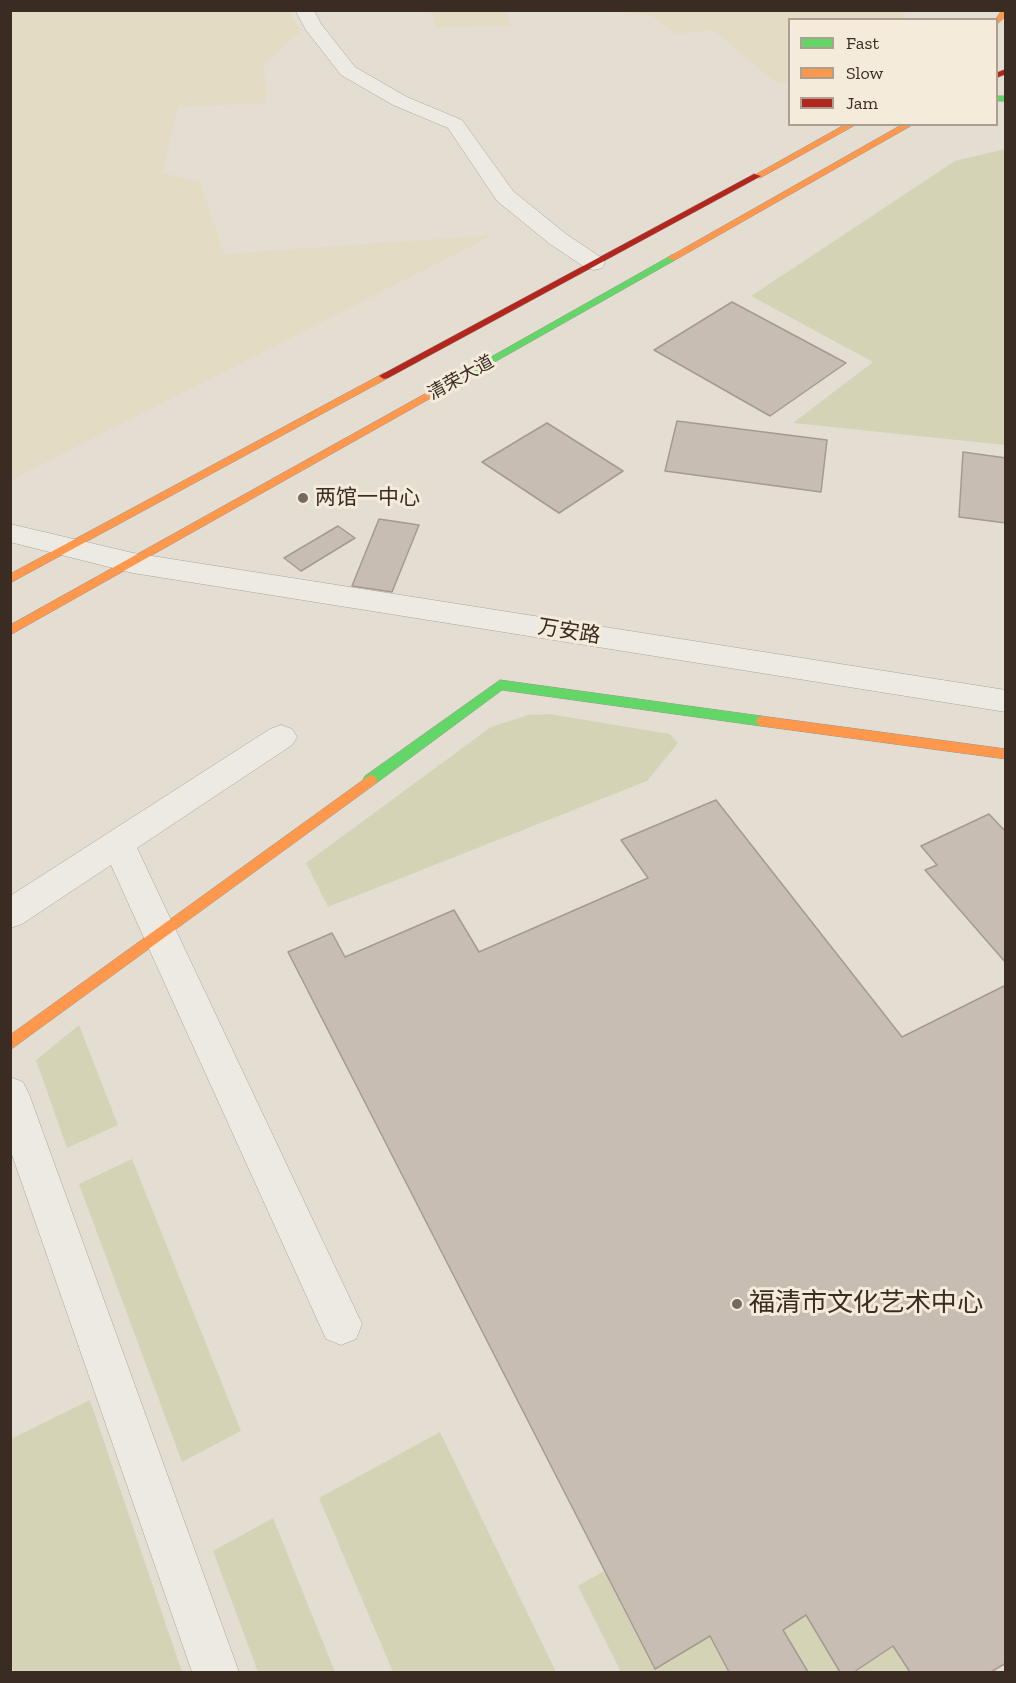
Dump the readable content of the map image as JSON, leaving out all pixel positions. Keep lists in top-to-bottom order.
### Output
{
  "streets": {
    "main road": ["清荣大道"],
    "street": ["万安路"]
  },
  "crossings": [
    ["清荣大道", "万安路"]
  ],
  "places": ["两馆一中心", "福清市文化艺术中心"],
  "legend": ["Fast", "Slow", "Jam"]
}
